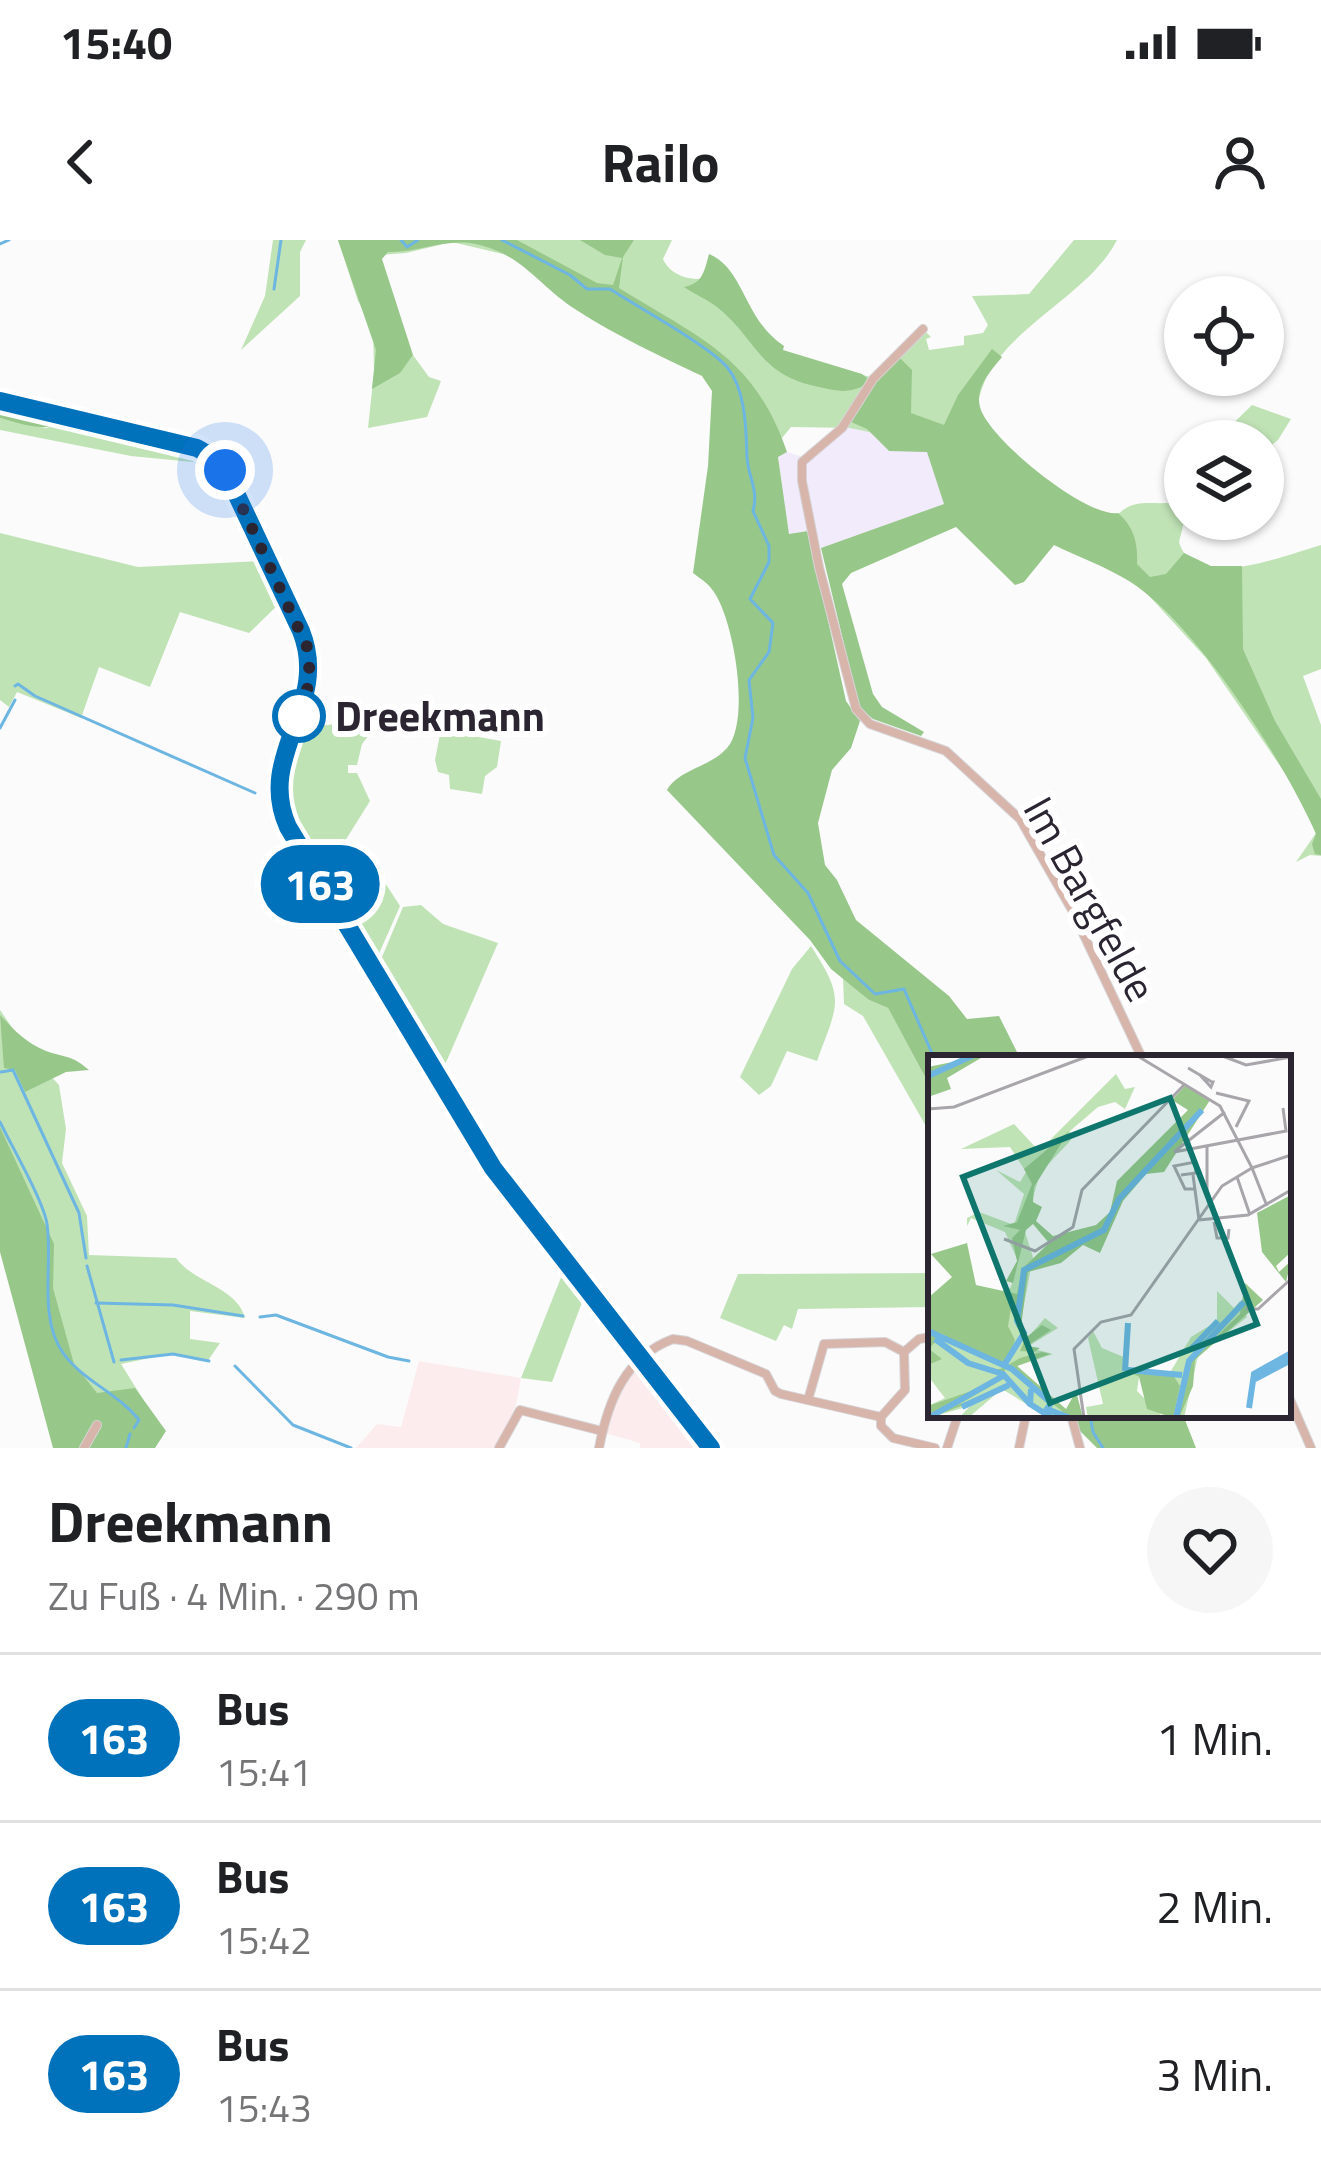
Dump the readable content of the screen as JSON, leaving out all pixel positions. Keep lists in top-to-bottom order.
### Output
{
  "streets": {
    "street": ["Im Bargfelde"]
  },
  "places": ["Dreekmann"],
  "lines": ["bus line 163"],
  "page": {
    "status": "15:40",
    "header": "Railo",
    "on_map": "163",
    "heading": ["Dreekmann", "Zu Fuß · 4 Min. · 290 m"],
    "list": [
      {
        "mark": "163",
        "name": "Bus",
        "note": "15:41",
        "value": "1 Min."
      },
      {
        "mark": "163",
        "name": "Bus",
        "note": "15:42",
        "value": "2 Min."
      },
      {
        "mark": "163",
        "name": "Bus",
        "note": "15:43",
        "value": "3 Min."
      }
    ]
  }
}
